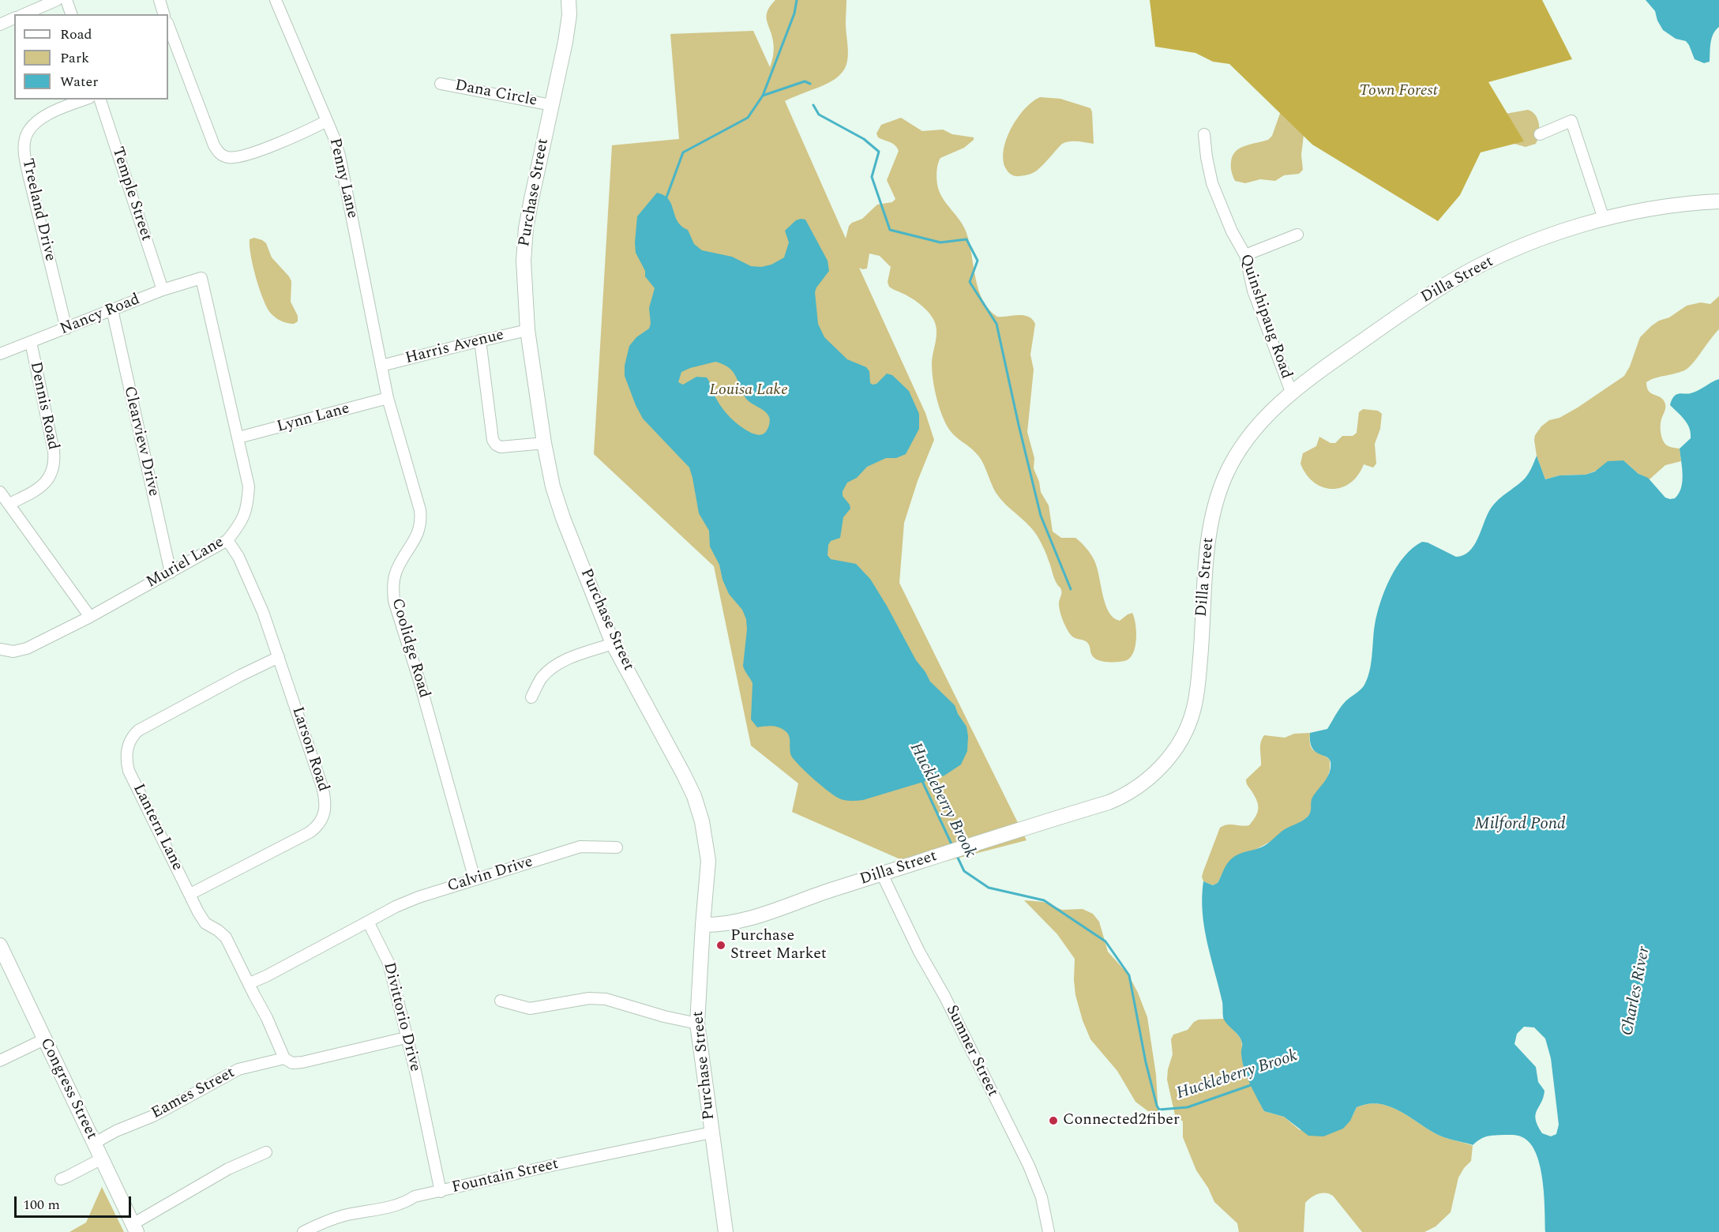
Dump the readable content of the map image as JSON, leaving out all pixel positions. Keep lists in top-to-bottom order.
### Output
{
  "streets": {
    "main road": ["Purchase Street", "Dilla Street", "Congress Street"],
    "street": [
      "Dana Circle",
      "Penny Lane",
      "Temple Street",
      "Treeland Drive",
      "Nancy Road",
      "Quinshipaug Road",
      "Harris Avenue",
      "Dennis Road",
      "Lynn Lane",
      "Clearview Drive",
      "Muriel Lane",
      "Coolidge Road",
      "Larson Road",
      "Lantern Lane",
      "Calvin Drive",
      "Divittorio Drive",
      "Sumner Street",
      "Eames Street",
      "Fountain Street"
    ]
  },
  "crossings": [
    ["Dana Circle", "Purchase Street"],
    ["Penny Lane", "Harris Avenue"],
    ["Penny Lane", "Coolidge Road"],
    ["Purchase Street", "Dilla Street"],
    ["Purchase Street", "Harris Avenue"],
    ["Purchase Street", "Fountain Street"],
    ["Temple Street", "Nancy Road"],
    ["Treeland Drive", "Nancy Road"],
    ["Dilla Street", "Quinshipaug Road"],
    ["Dilla Street", "Sumner Street"],
    ["Nancy Road", "Dennis Road"],
    ["Nancy Road", "Clearview Drive"],
    ["Nancy Road", "Muriel Lane"],
    ["Harris Avenue", "Coolidge Road"],
    ["Lynn Lane", "Muriel Lane"],
    ["Lynn Lane", "Coolidge Road"],
    ["Clearview Drive", "Muriel Lane"],
    ["Muriel Lane", "Larson Road"],
    ["Coolidge Road", "Calvin Drive"],
    ["Larson Road", "Lantern Lane"],
    ["Lantern Lane", "Eames Street"],
    ["Calvin Drive", "Divittorio Drive"],
    ["Divittorio Drive", "Eames Street"],
    ["Divittorio Drive", "Fountain Street"],
    ["Congress Street", "Eames Street"]
  ],
  "water": ["Huckleberry Brook", "Milford Pond", "Charles River"],
  "parks": ["Town Forest", "Louisa Lake"],
  "places": ["Purchase Street Market", "Connected2fiber"],
  "legend": ["Road", "Park", "Water"],
  "scale_bar": "100 m"
}
